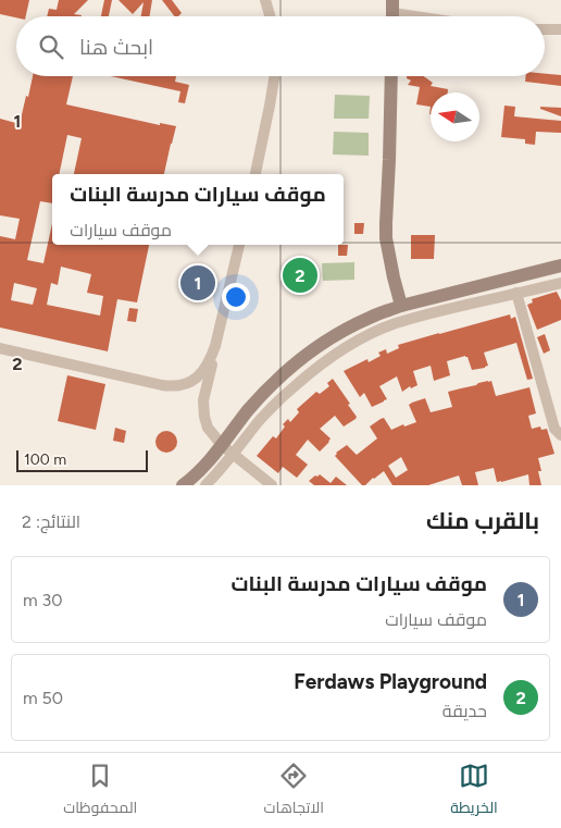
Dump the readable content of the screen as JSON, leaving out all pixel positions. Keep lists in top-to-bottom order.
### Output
{
  "scale_bar": "100 m",
  "north": "left",
  "page": {
    "search": "ابحث هنا",
    "popup": ["موقف سيارات مدرسة البنات", "موقف سيارات"],
    "pins": ["2", "1"],
    "scale": "100 m",
    "heading": ["بالقرب منك", "النتائج: 2"],
    "list": [
      {
        "mark": "1",
        "name": "موقف سيارات مدرسة البنات",
        "note": "موقف سيارات",
        "value": "30 m"
      },
      {
        "mark": "2",
        "name": "Ferdaws Playground",
        "note": "حديقة",
        "value": "50 m"
      }
    ],
    "nav": ["الخريطة", "الاتجاهات", "المحفوظات"]
  },
  "grid": {
    "rows": ["1", "2"]
  }
}
